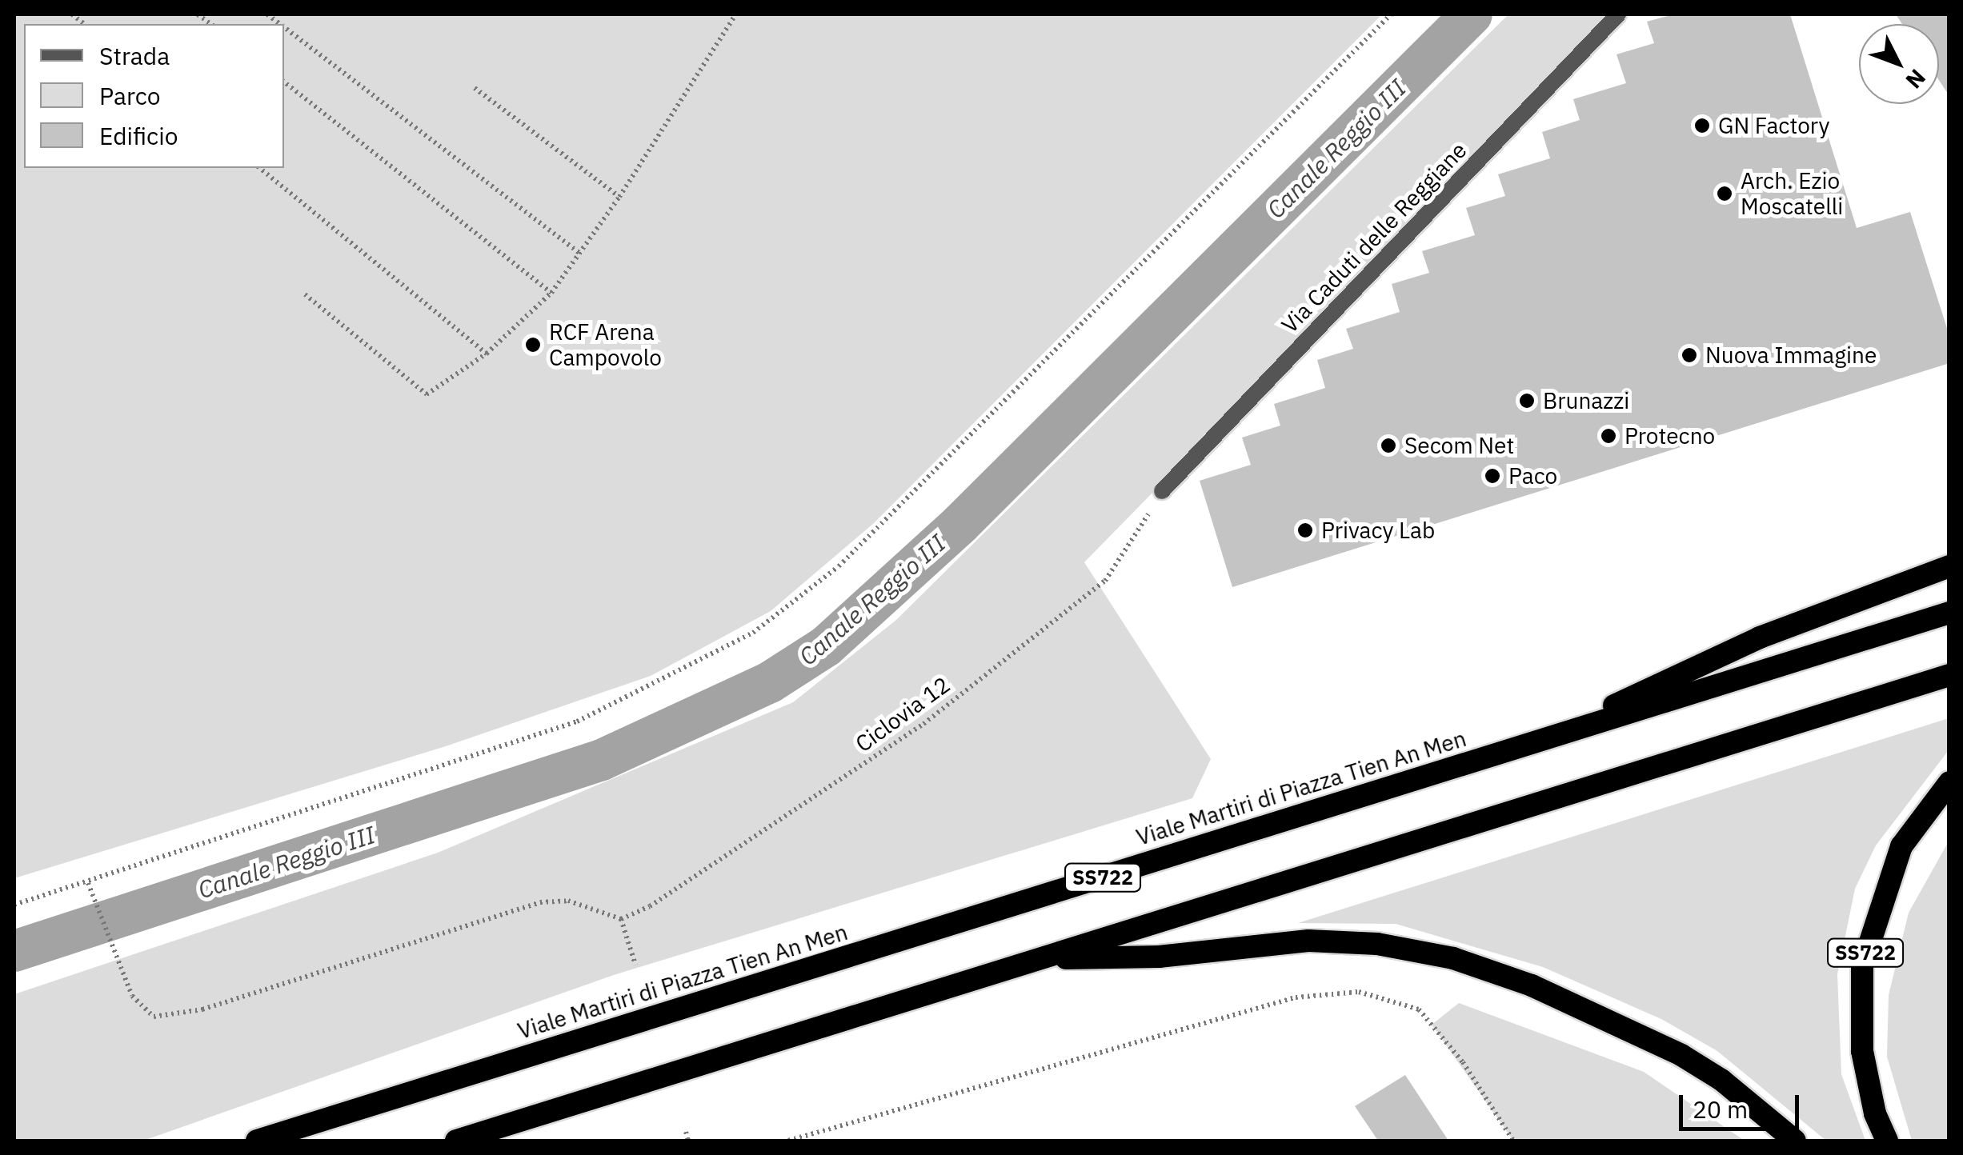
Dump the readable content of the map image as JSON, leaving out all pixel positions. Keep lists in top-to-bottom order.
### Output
{
  "streets": {
    "highway": ["Viale Martiri di Piazza Tien An Men", "SS722"],
    "street": ["Via Caduti delle Reggiane"],
    "path": ["Ciclovia 12"]
  },
  "crossings": [
    ["Via Caduti delle Reggiane", "Ciclovia 12"]
  ],
  "water": ["Canale Reggio III"],
  "places": [
    "GN Factory",
    "Arch. Ezio Moscatelli",
    "RCF Arena Campovolo",
    "Nuova Immagine",
    "Brunazzi",
    "Protecno",
    "Secom Net",
    "Paco",
    "Privacy Lab"
  ],
  "legend": ["Strada", "Parco", "Edificio"],
  "scale_bar": "20 m",
  "north": "bottom right"
}
